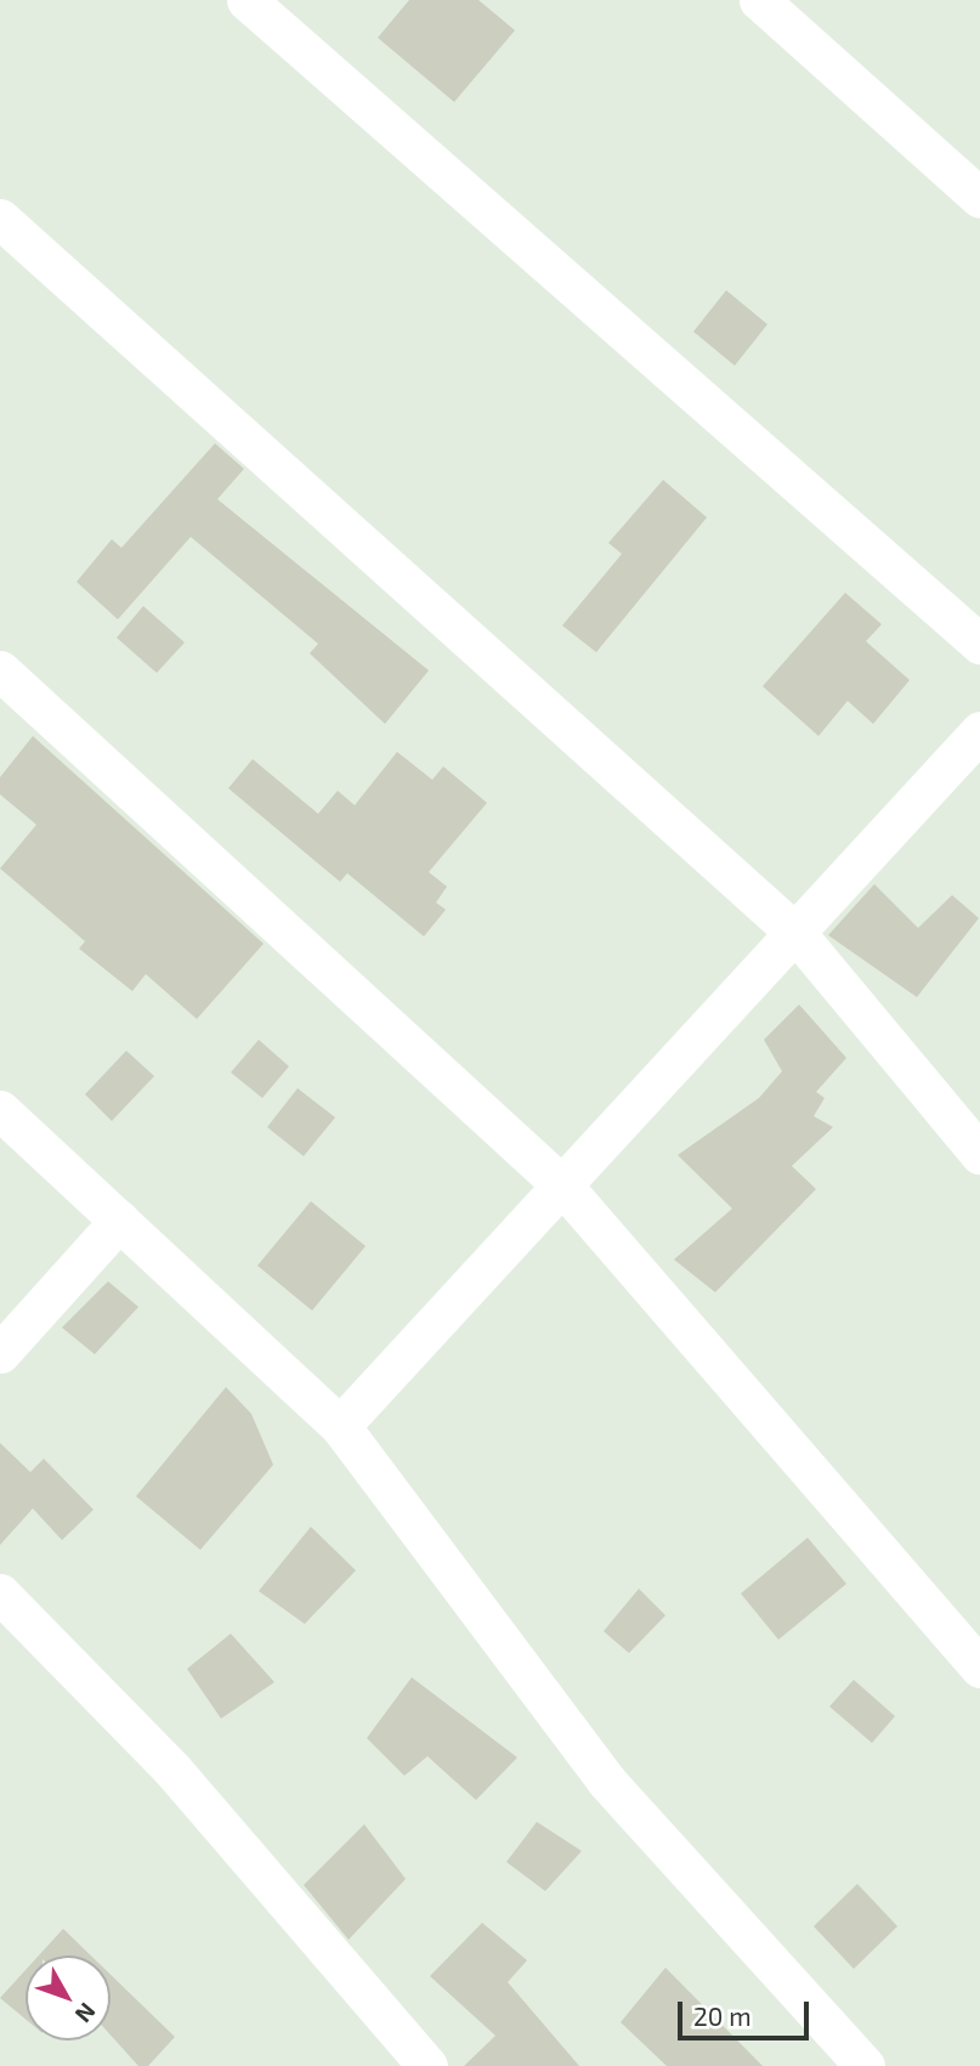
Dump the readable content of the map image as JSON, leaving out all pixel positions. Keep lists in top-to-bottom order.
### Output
{
  "scale_bar": "20 m",
  "north": "bottom right"
}
